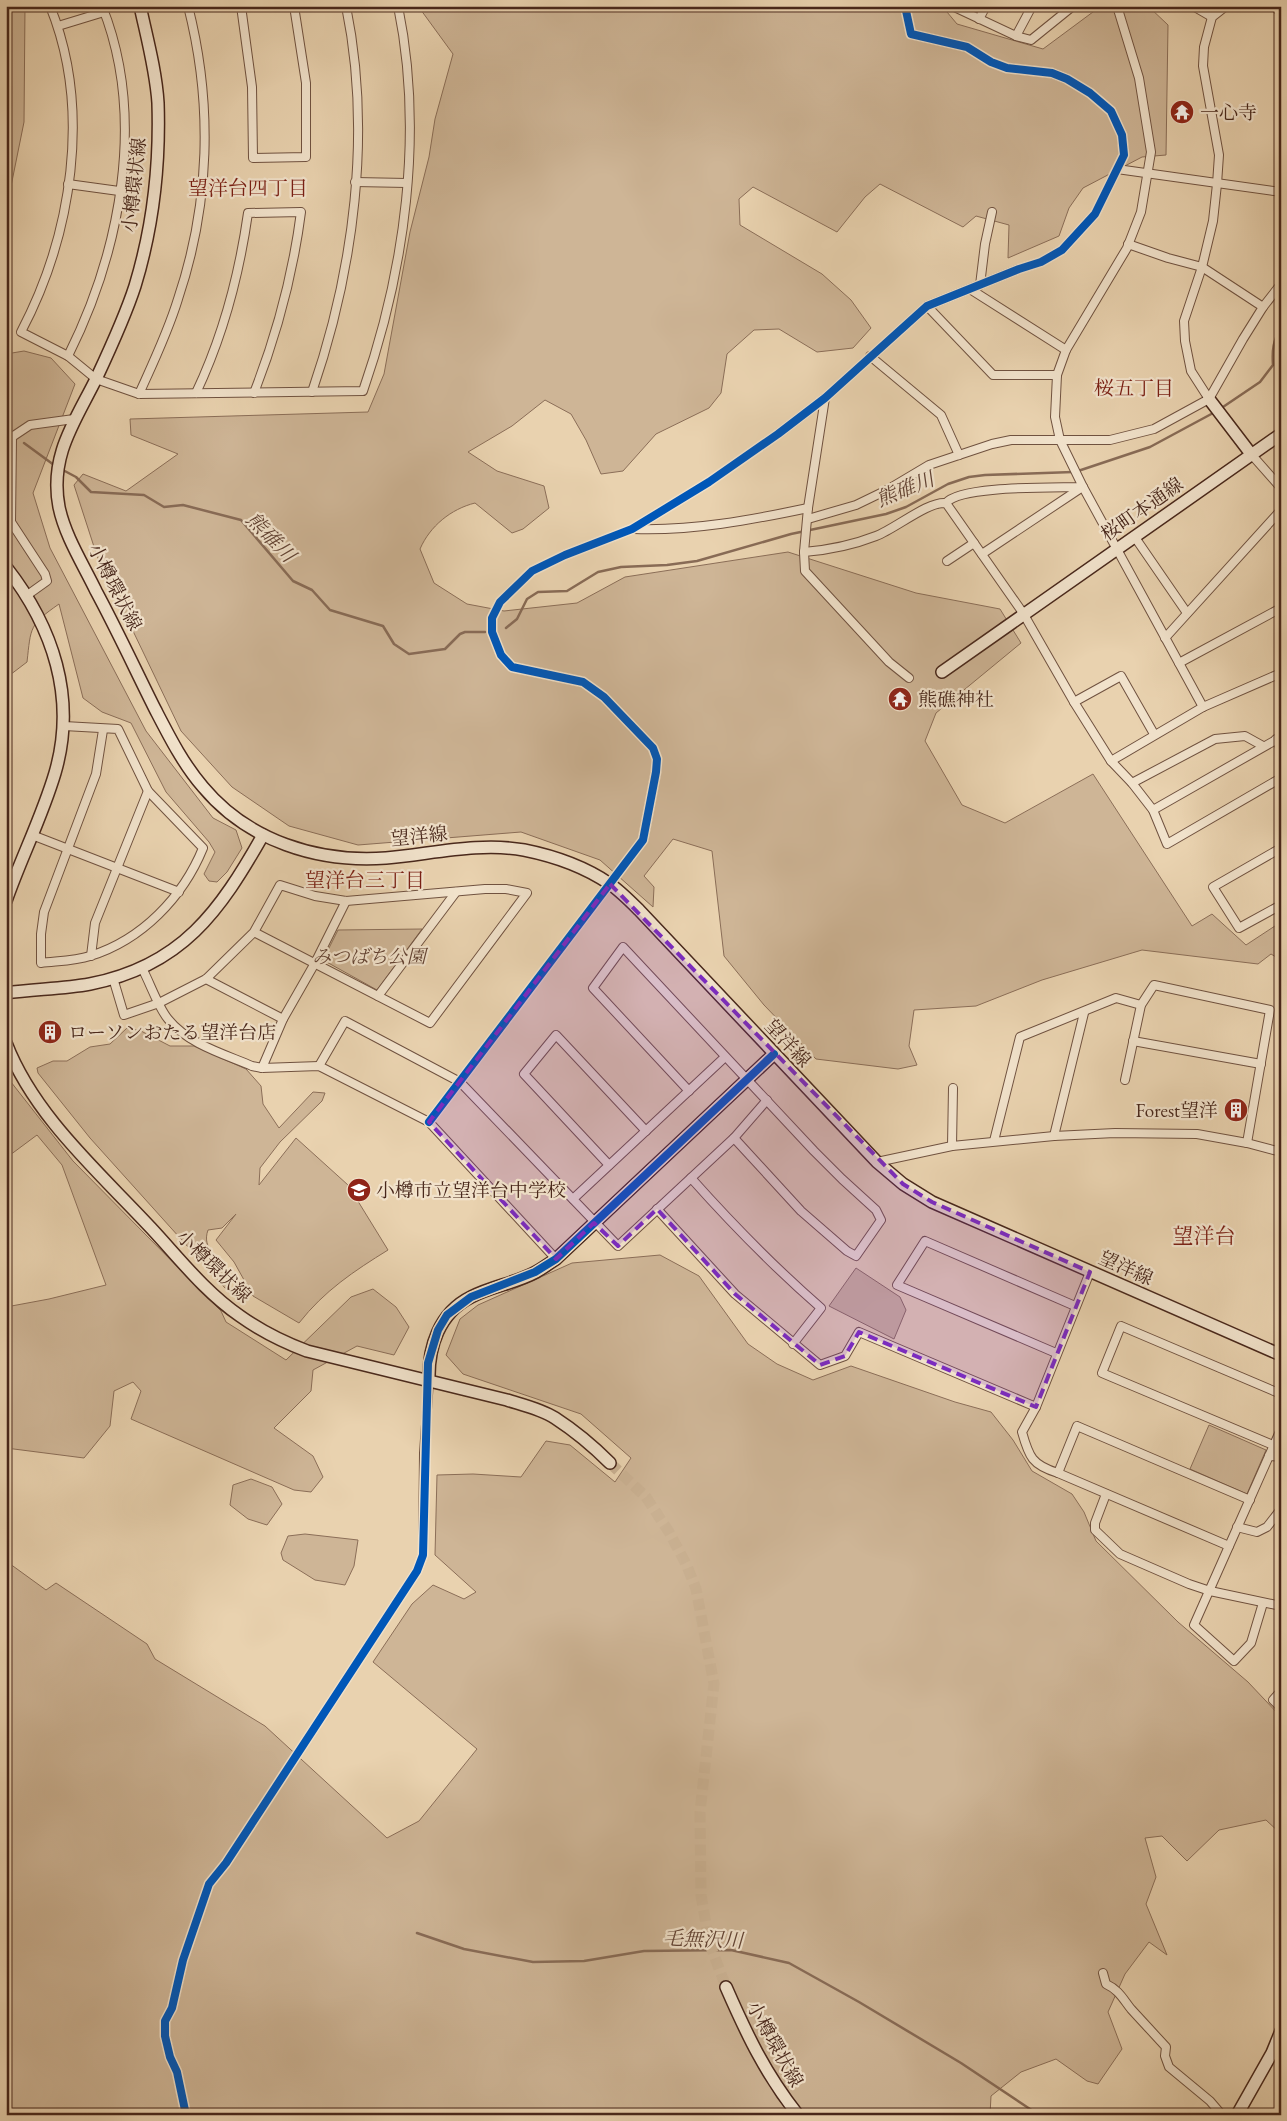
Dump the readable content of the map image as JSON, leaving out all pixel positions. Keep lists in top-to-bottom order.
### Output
{
  "streets": {
    "street": ["小樽環状線", "桜町本通線", "望洋線"]
  },
  "crossings": [
    ["小樽環状線", "望洋線"]
  ],
  "districts": [
    "望洋台四丁目",
    "桜五丁目",
    "望洋台三丁目",
    "望洋台"
  ],
  "water": ["熊碓川", "毛無沢川"],
  "parks": ["みつばち公園"],
  "places": {
    "temple": ["一心寺", "熊礁神社"],
    "building": ["ローソンおたる望洋台店", "Forest望洋"],
    "school or university": ["小樽市立望洋台中学校"]
  }
}
